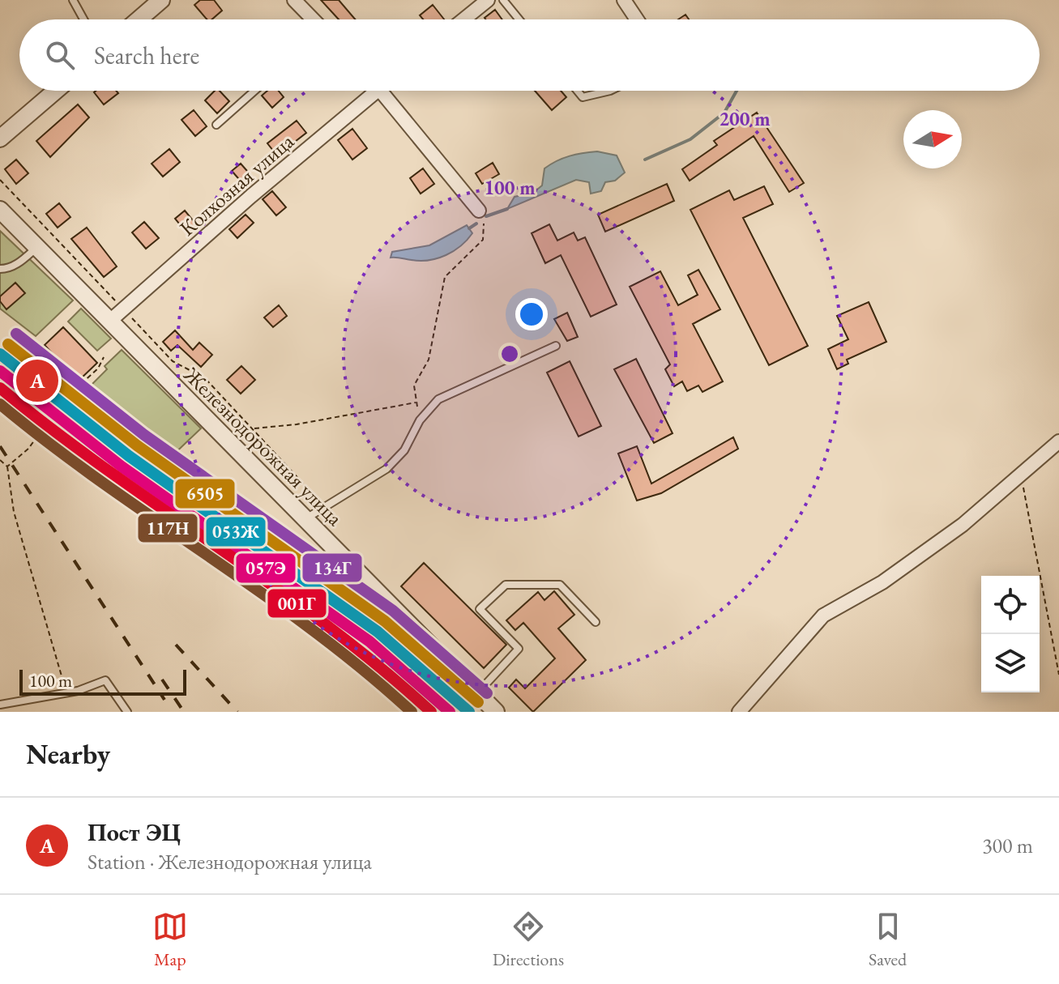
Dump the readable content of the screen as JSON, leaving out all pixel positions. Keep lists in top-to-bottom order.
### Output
{
  "streets": {
    "street": ["Колхозная улица", "Железнодорожная улица"]
  },
  "crossings": [
    ["Колхозная улица", "Железнодорожная улица"]
  ],
  "lines": [
    "transit line 134Г",
    "transit line 6505",
    "transit line 053Ж",
    "transit line 057Э",
    "transit line 001Г",
    "transit line 117Н"
  ],
  "scale_bar": "100 m",
  "north": "right",
  "page": {
    "search": "Search here",
    "pins": "A",
    "scale": "100 m",
    "heading": "Nearby",
    "list": [
      {
        "mark": "A",
        "name": "Пост ЭЦ",
        "note": "Station · Железнодорожная улица",
        "value": "300 m"
      }
    ],
    "nav": ["Map", "Directions", "Saved"]
  },
  "rings": ["200 m", "100 m"]
}
